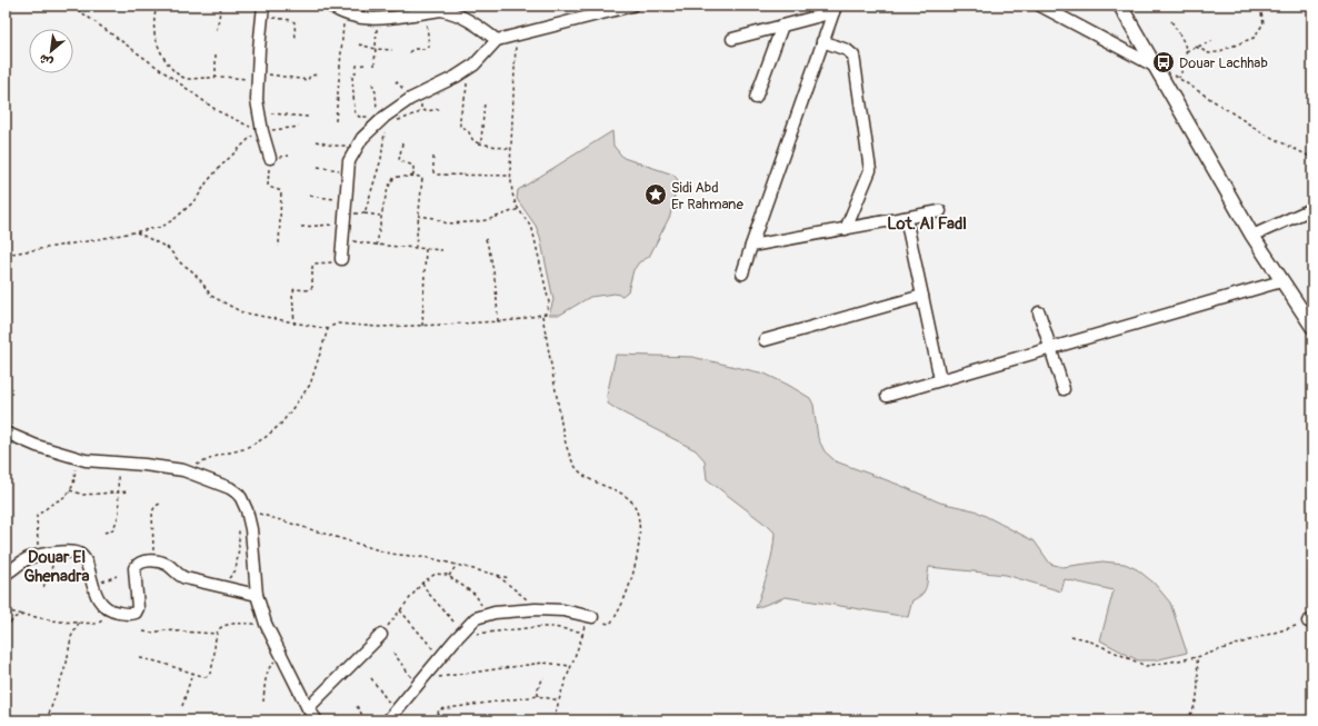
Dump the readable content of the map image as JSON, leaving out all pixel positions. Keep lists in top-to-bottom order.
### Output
{
  "districts": ["Lot. Al Fadl", "Douar El Ghenadra"],
  "places": {
    "bus stop": ["Douar Lachhab"],
    "place": ["Sidi Abd Er Rahmane"]
  },
  "north": "bottom left"
}
